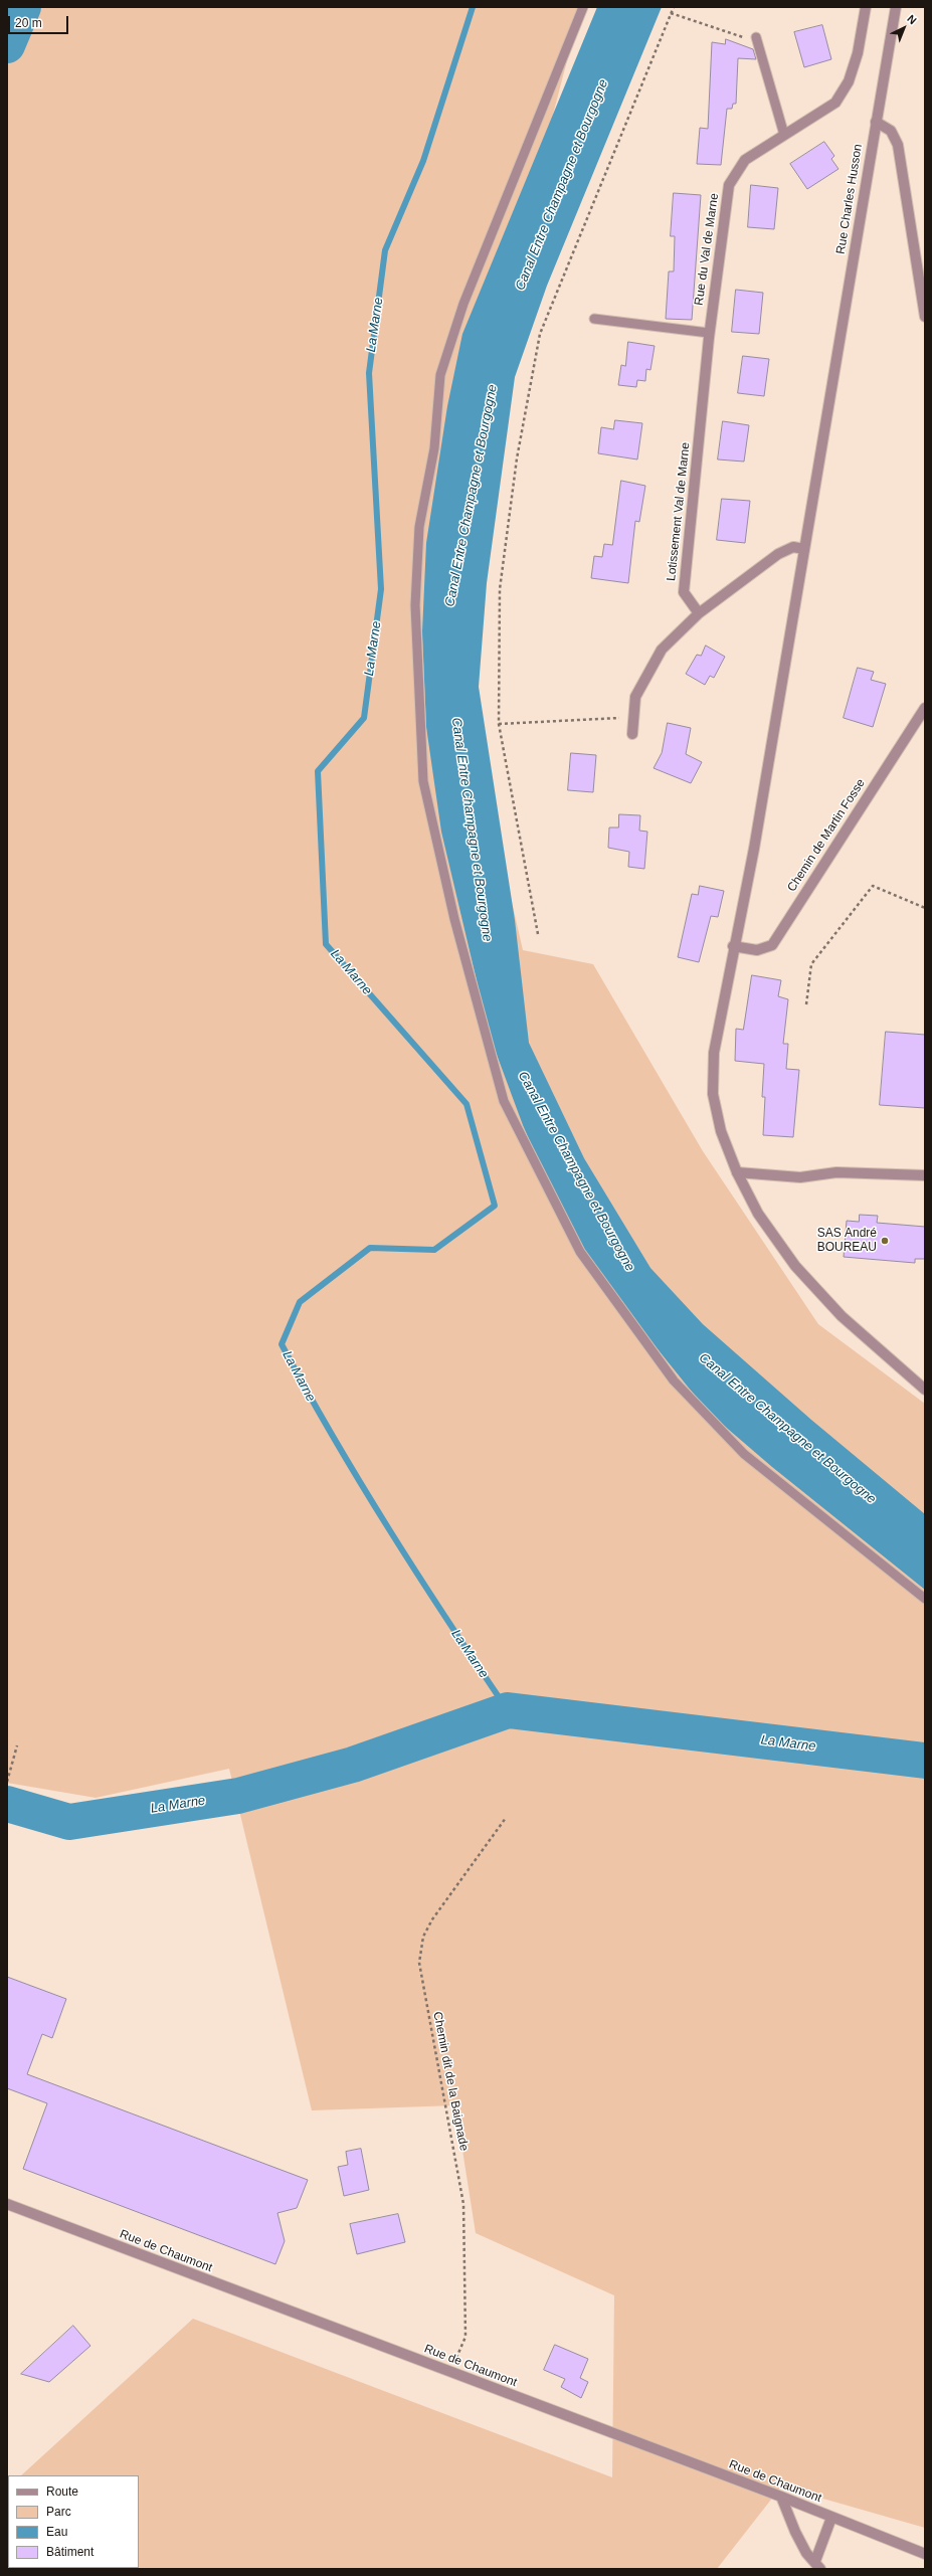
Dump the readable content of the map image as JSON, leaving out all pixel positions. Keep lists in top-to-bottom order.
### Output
{
  "streets": {
    "street": [
      "Rue Charles Husson",
      "Rue du Val de Marne",
      "Lotissement Val de Marne",
      "Chemin de Martin Fosse",
      "Rue de Chaumont"
    ],
    "path": ["Chemin dit de la Baignade"]
  },
  "crossings": [
    ["Rue Charles Husson", "Chemin de Martin Fosse"],
    ["Rue du Val de Marne", "Lotissement Val de Marne"],
    ["Chemin dit de la Baignade", "Rue de Chaumont"]
  ],
  "water": ["Canal Entre Champagne et Bourgogne", "La Marne"],
  "places": ["SAS André BOUREAU"],
  "legend": [
    "Route",
    "Parc",
    "Eau",
    "Bâtiment"
  ],
  "scale_bar": "20 m",
  "north": "top right"
}
